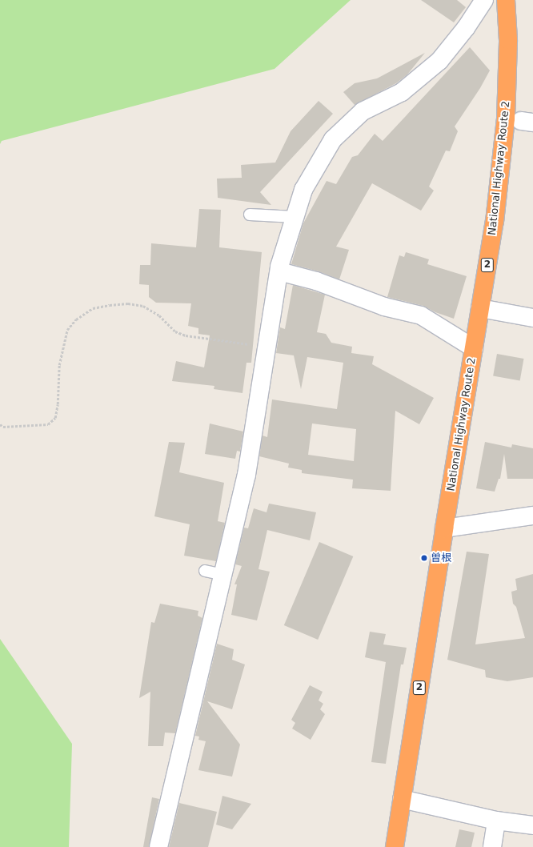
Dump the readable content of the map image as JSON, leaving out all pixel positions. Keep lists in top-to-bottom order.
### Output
{
  "streets": {
    "highway": ["National Highway Route 2", "2"]
  },
  "places": ["曽根"]
}
